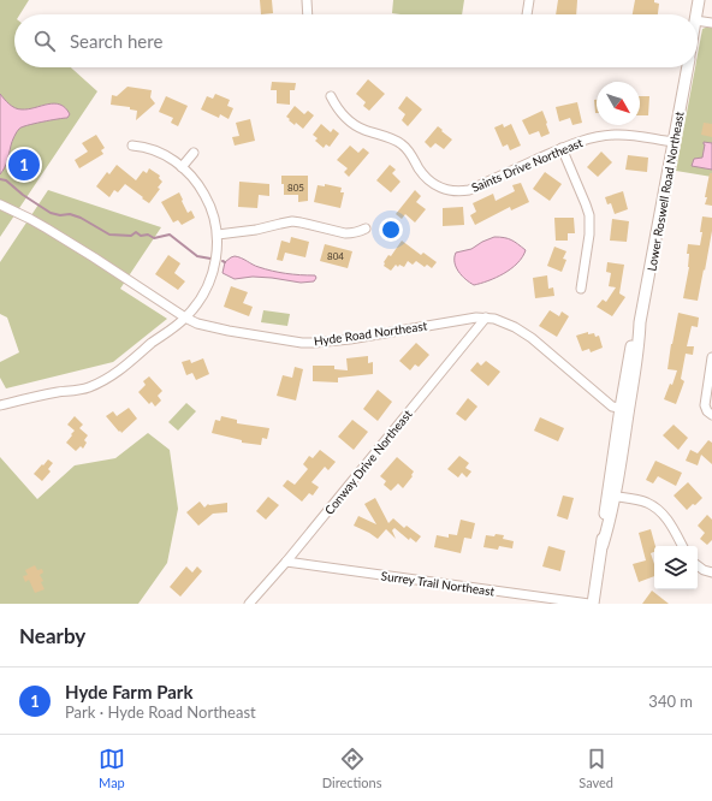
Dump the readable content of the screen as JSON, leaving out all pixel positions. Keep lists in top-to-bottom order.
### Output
{
  "streets": {
    "street": [
      "Saints Drive Northeast",
      "Lower Roswell Road Northeast",
      "Hyde Road Northeast",
      "Conway Drive Northeast",
      "Surrey Trail Northeast"
    ]
  },
  "crossings": [
    ["Saints Drive Northeast", "Lower Roswell Road Northeast"],
    ["Lower Roswell Road Northeast", "Hyde Road Northeast"],
    ["Hyde Road Northeast", "Conway Drive Northeast"],
    ["Conway Drive Northeast", "Surrey Trail Northeast"]
  ],
  "house_numbers": ["805", "804"],
  "north": "bottom right",
  "page": {
    "search": "Search here",
    "pins": "1",
    "heading": "Nearby",
    "list": [
      {
        "mark": "1",
        "name": "Hyde Farm Park",
        "note": "Park · Hyde Road Northeast",
        "value": "340 m"
      }
    ],
    "nav": ["Map", "Directions", "Saved"]
  }
}
